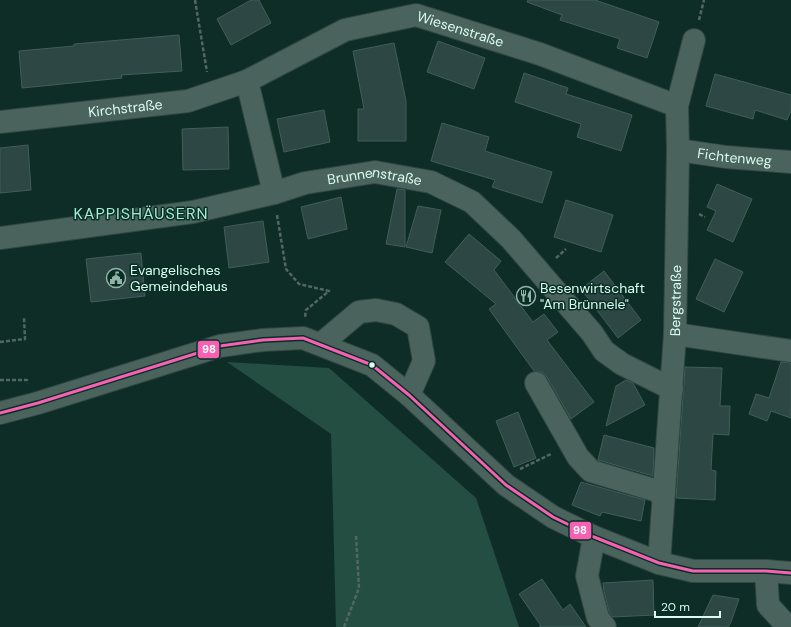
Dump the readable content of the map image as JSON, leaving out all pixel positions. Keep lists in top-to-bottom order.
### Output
{
  "streets": {
    "street": [
      "Wiesenstraße",
      "Kirchstraße",
      "Fichtenweg",
      "Brunnenstraße",
      "Bergstraße"
    ]
  },
  "crossings": [
    ["Wiesenstraße", "Kirchstraße"],
    ["Wiesenstraße", "Bergstraße"],
    ["Fichtenweg", "Bergstraße"],
    ["Brunnenstraße", "Bergstraße"]
  ],
  "districts": ["KAPPISHÄUSERN"],
  "places": {
    "public building": ["Evangelisches Gemeindehaus"],
    "restaurant": ["Besenwirtschaft \"Am Brünnele\""]
  },
  "lines": ["transit line 98"],
  "scale_bar": "20 m"
}
